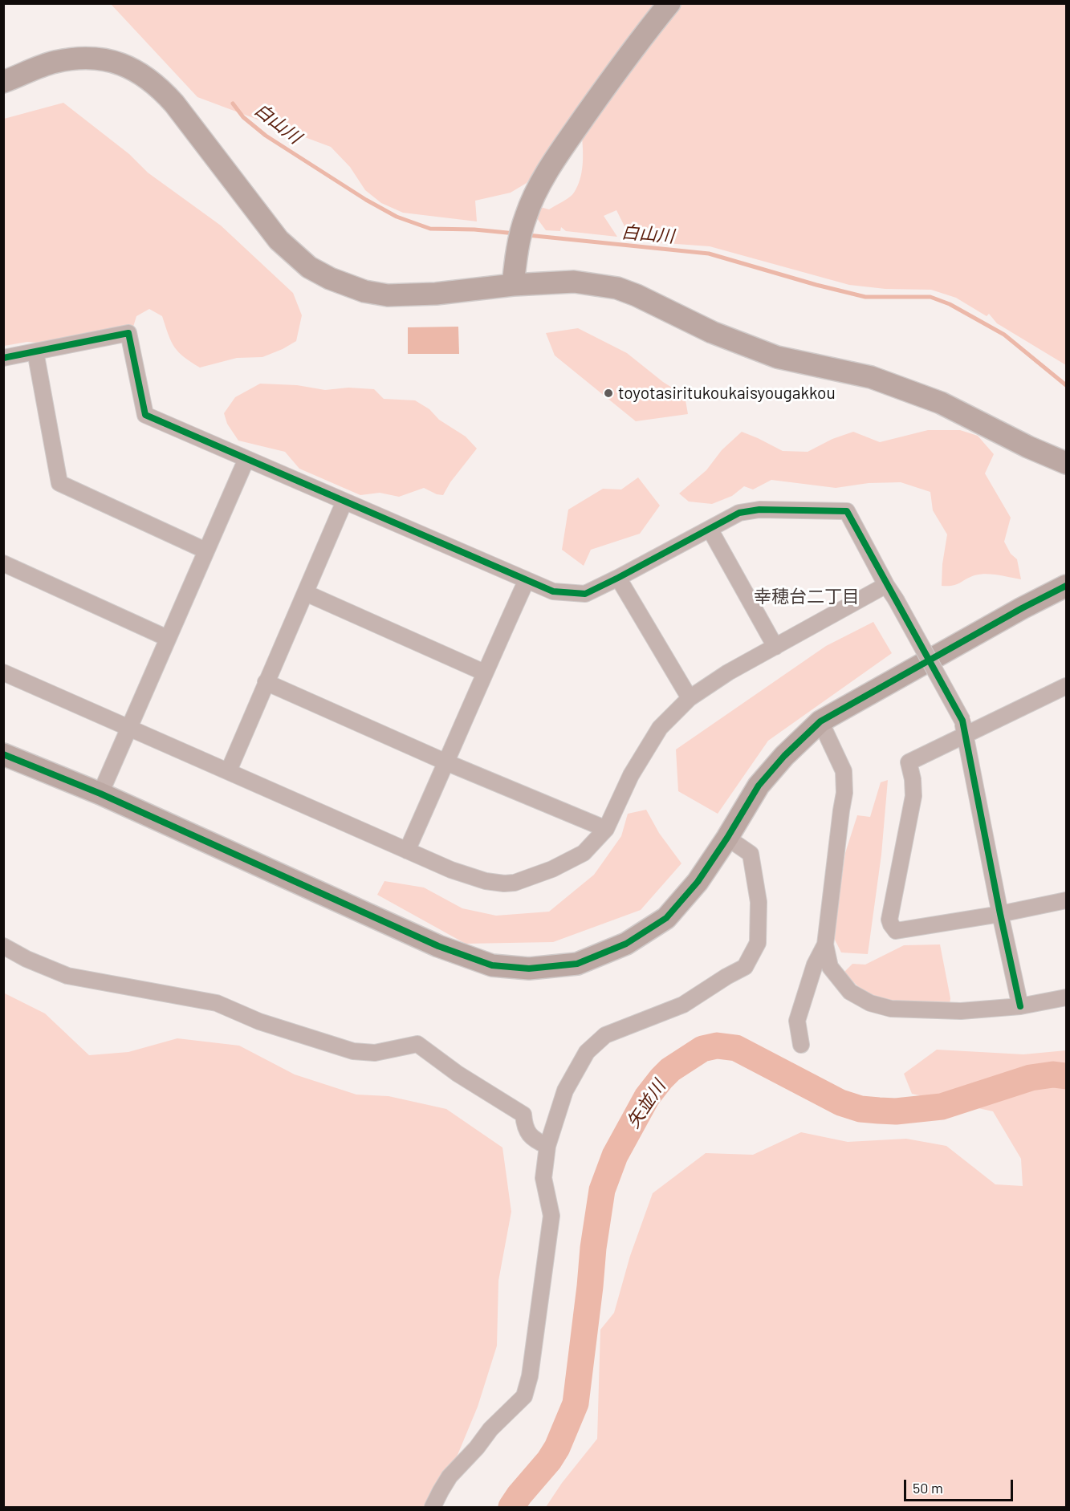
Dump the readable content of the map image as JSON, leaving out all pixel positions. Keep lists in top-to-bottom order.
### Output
{
  "districts": ["幸穂台二丁目"],
  "water": ["白山川", "矢並川"],
  "places": ["toyotasiritukoukaisyougakkou"],
  "scale_bar": "50 m"
}
